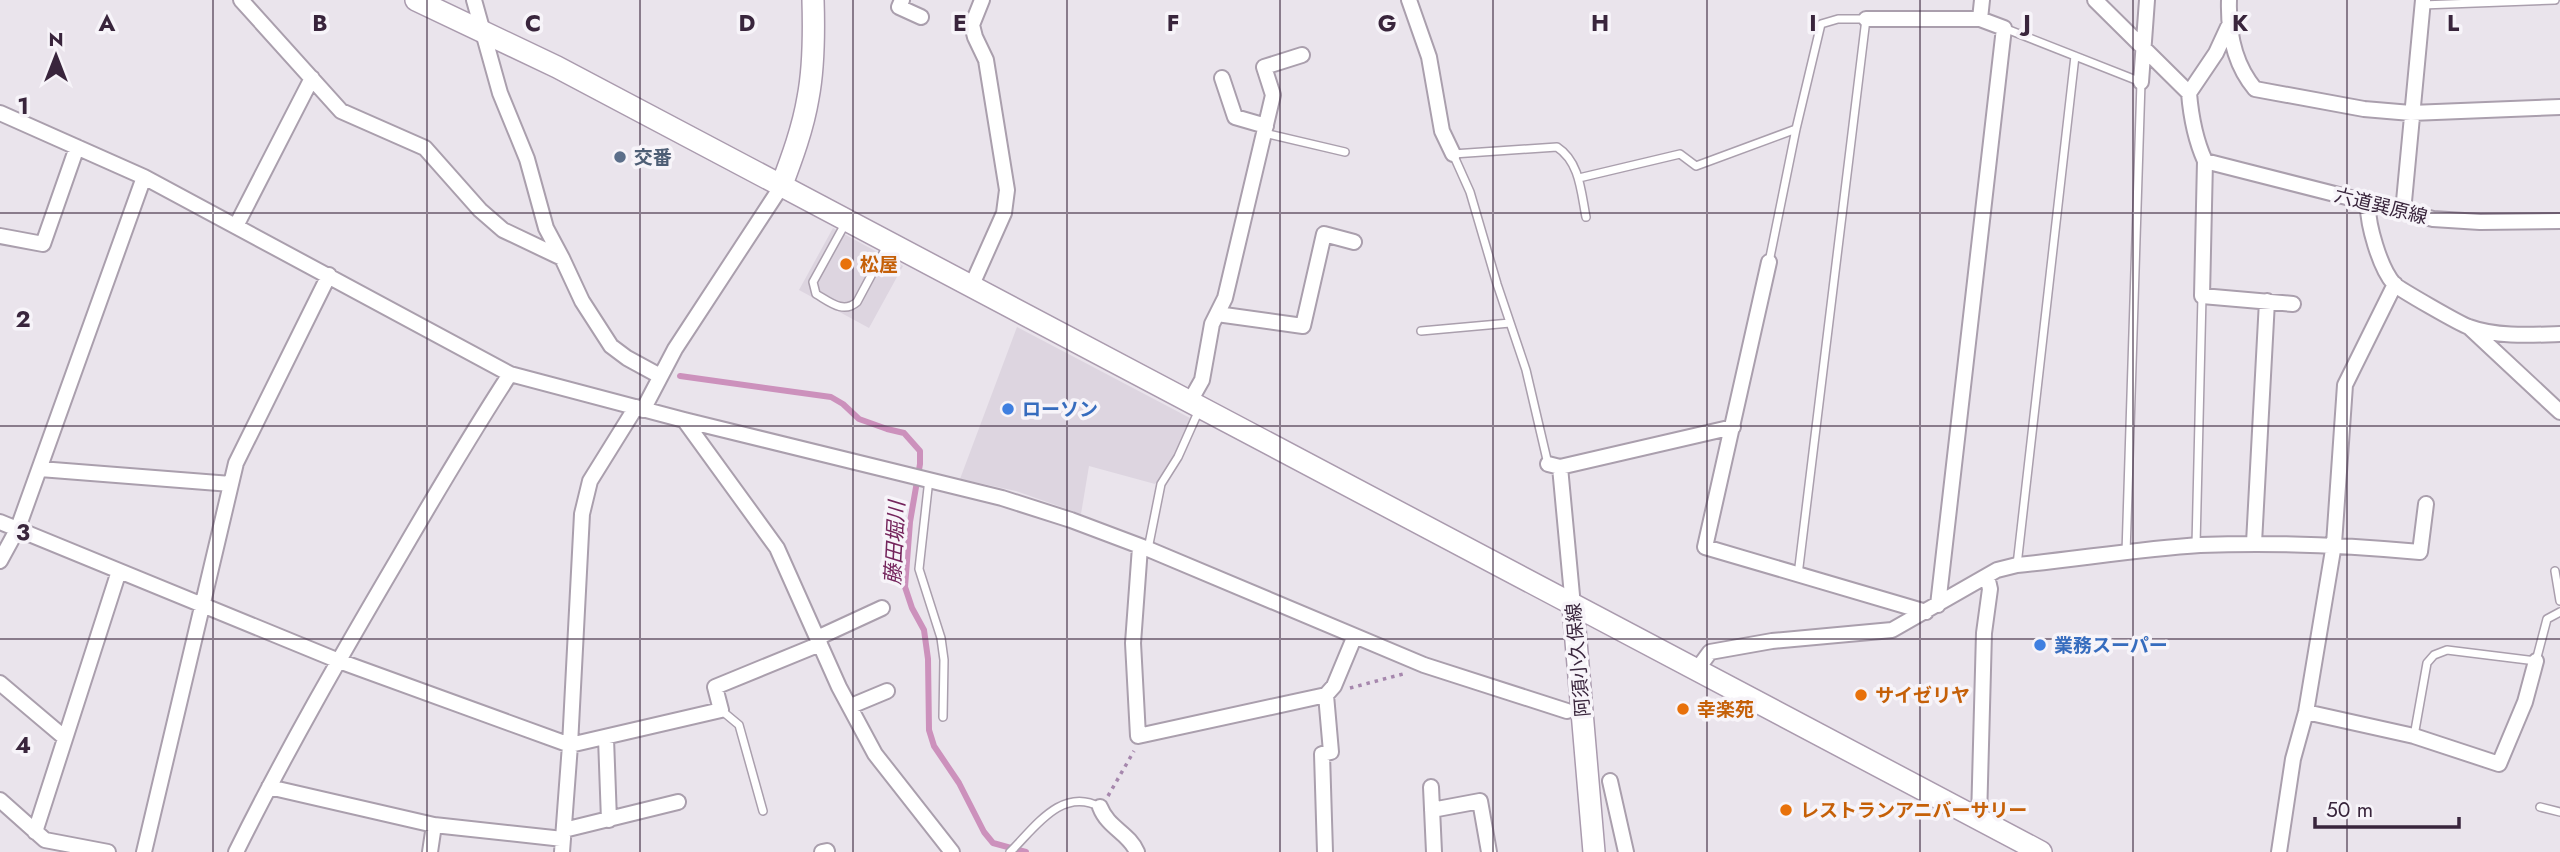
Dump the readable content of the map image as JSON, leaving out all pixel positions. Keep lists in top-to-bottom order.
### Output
{
  "streets": {
    "street": ["六道巽原線", "阿須小久保線"]
  },
  "water": ["藤田堀川"],
  "places": [
    "交番",
    "松屋",
    "ローソン",
    "業務スーパー",
    "サイゼリヤ",
    "幸楽苑",
    "レストランアニバーサリー"
  ],
  "scale_bar": "50 m",
  "north": "top",
  "grid": {
    "columns": [
      "A",
      "B",
      "C",
      "D",
      "E",
      "F",
      "G",
      "H",
      "I",
      "J",
      "K",
      "L"
    ],
    "rows": [
      "1",
      "2",
      "3",
      "4"
    ]
  }
}
